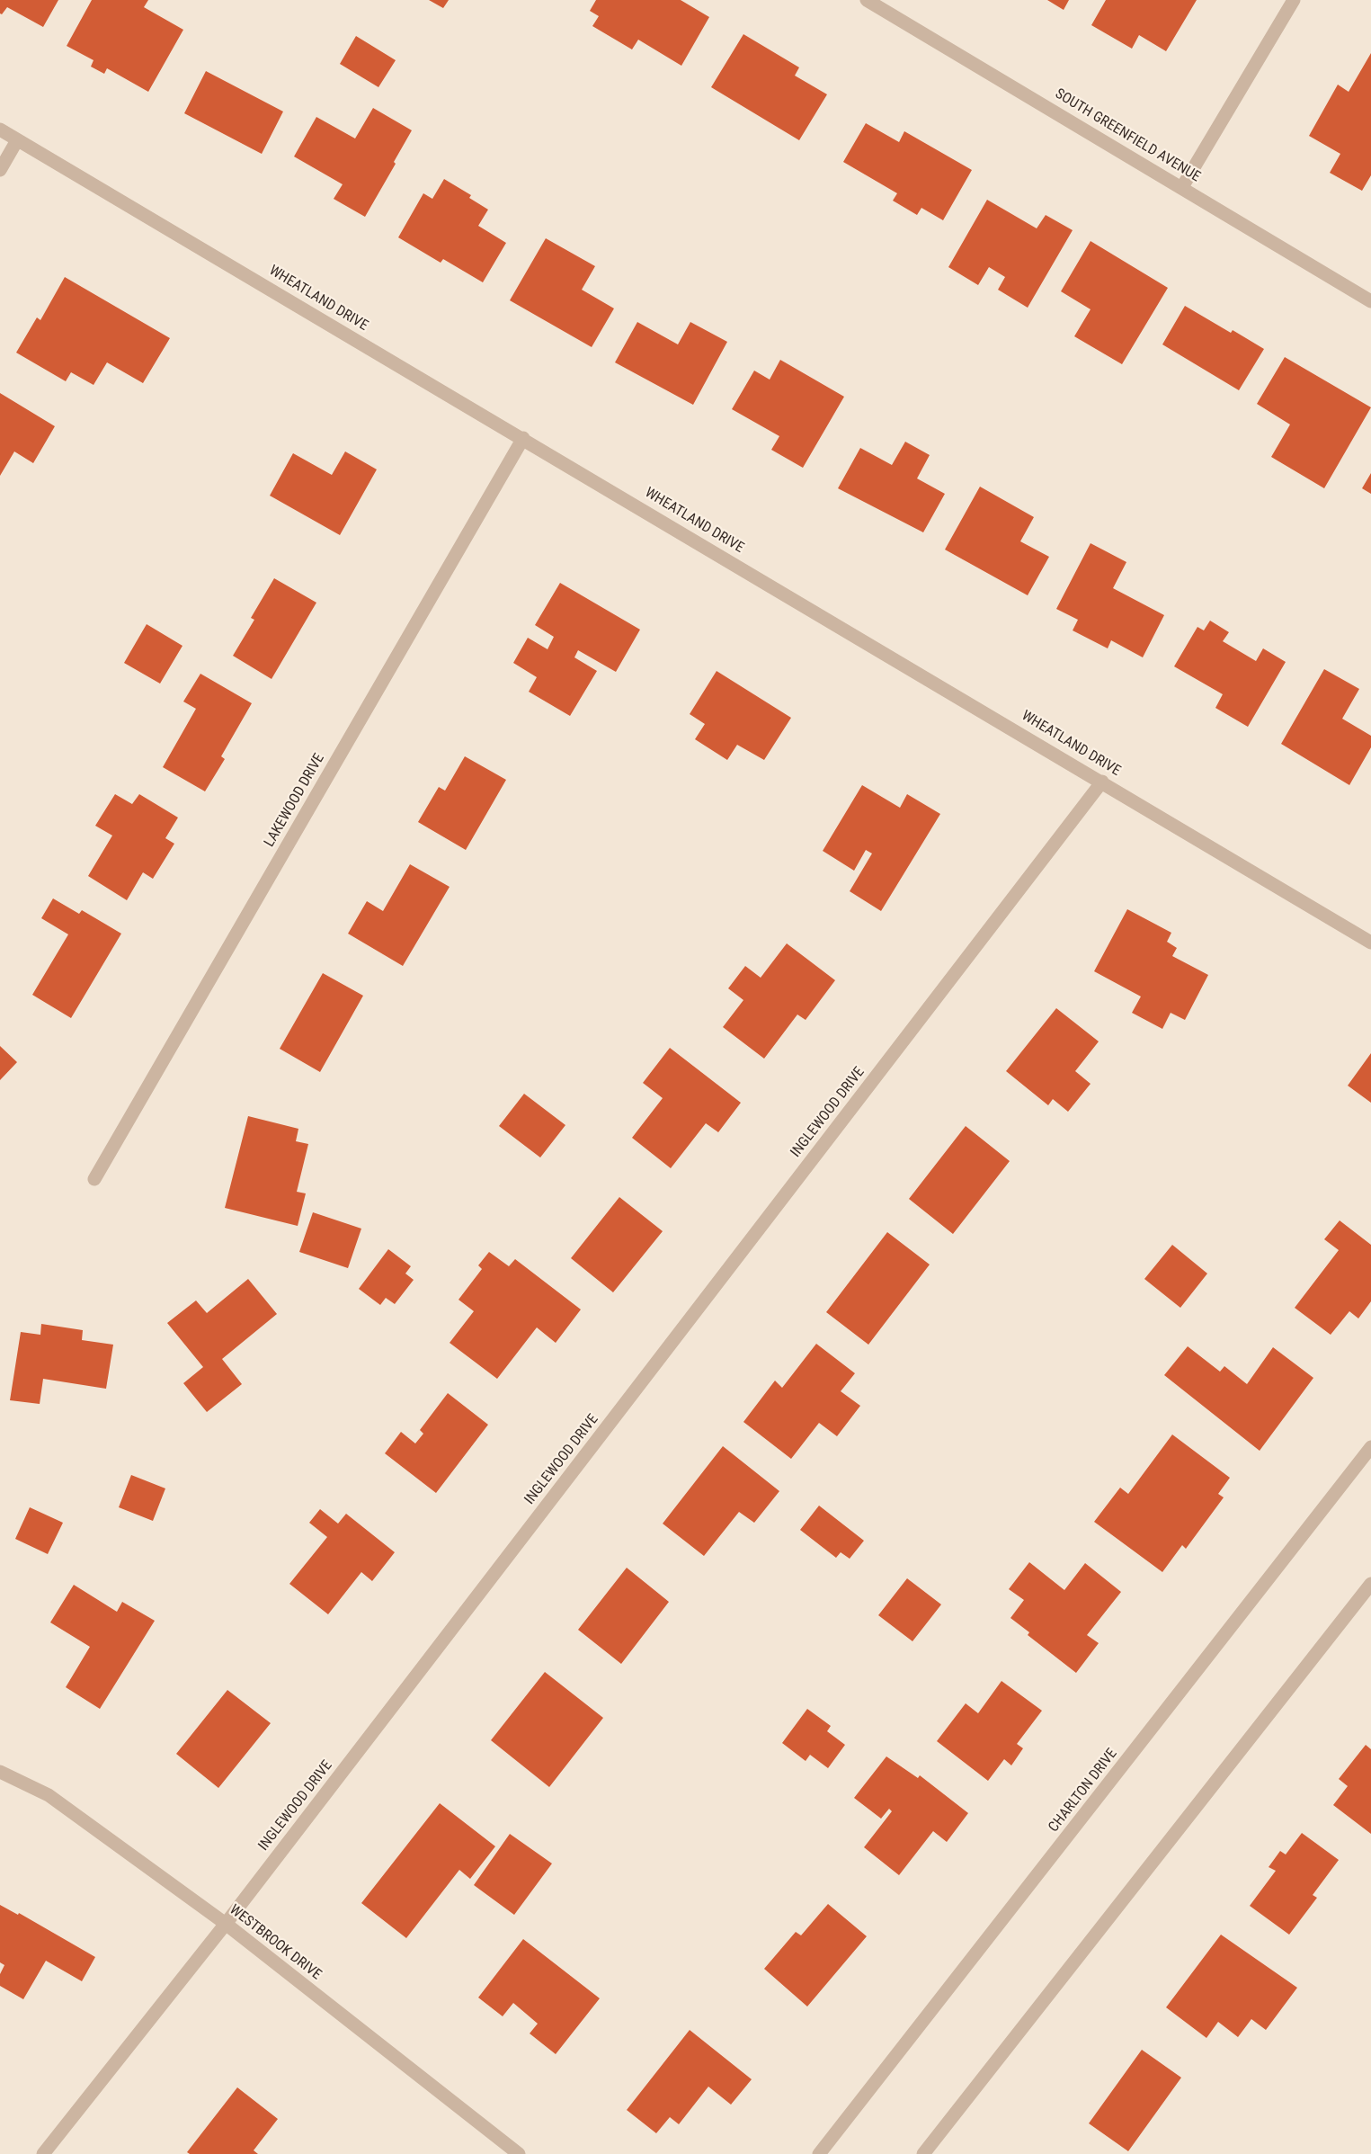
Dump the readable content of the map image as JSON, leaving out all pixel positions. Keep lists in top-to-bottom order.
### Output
{
  "streets": {
    "street": [
      "SOUTH GREENFIELD AVENUE",
      "WHEATLAND DRIVE",
      "LAKEWOOD DRIVE",
      "INGLEWOOD DRIVE",
      "CHARLTON DRIVE",
      "WESTBROOK DRIVE"
    ]
  },
  "crossings": [
    ["WHEATLAND DRIVE", "LAKEWOOD DRIVE"],
    ["WHEATLAND DRIVE", "INGLEWOOD DRIVE"],
    ["INGLEWOOD DRIVE", "WESTBROOK DRIVE"]
  ]
}
